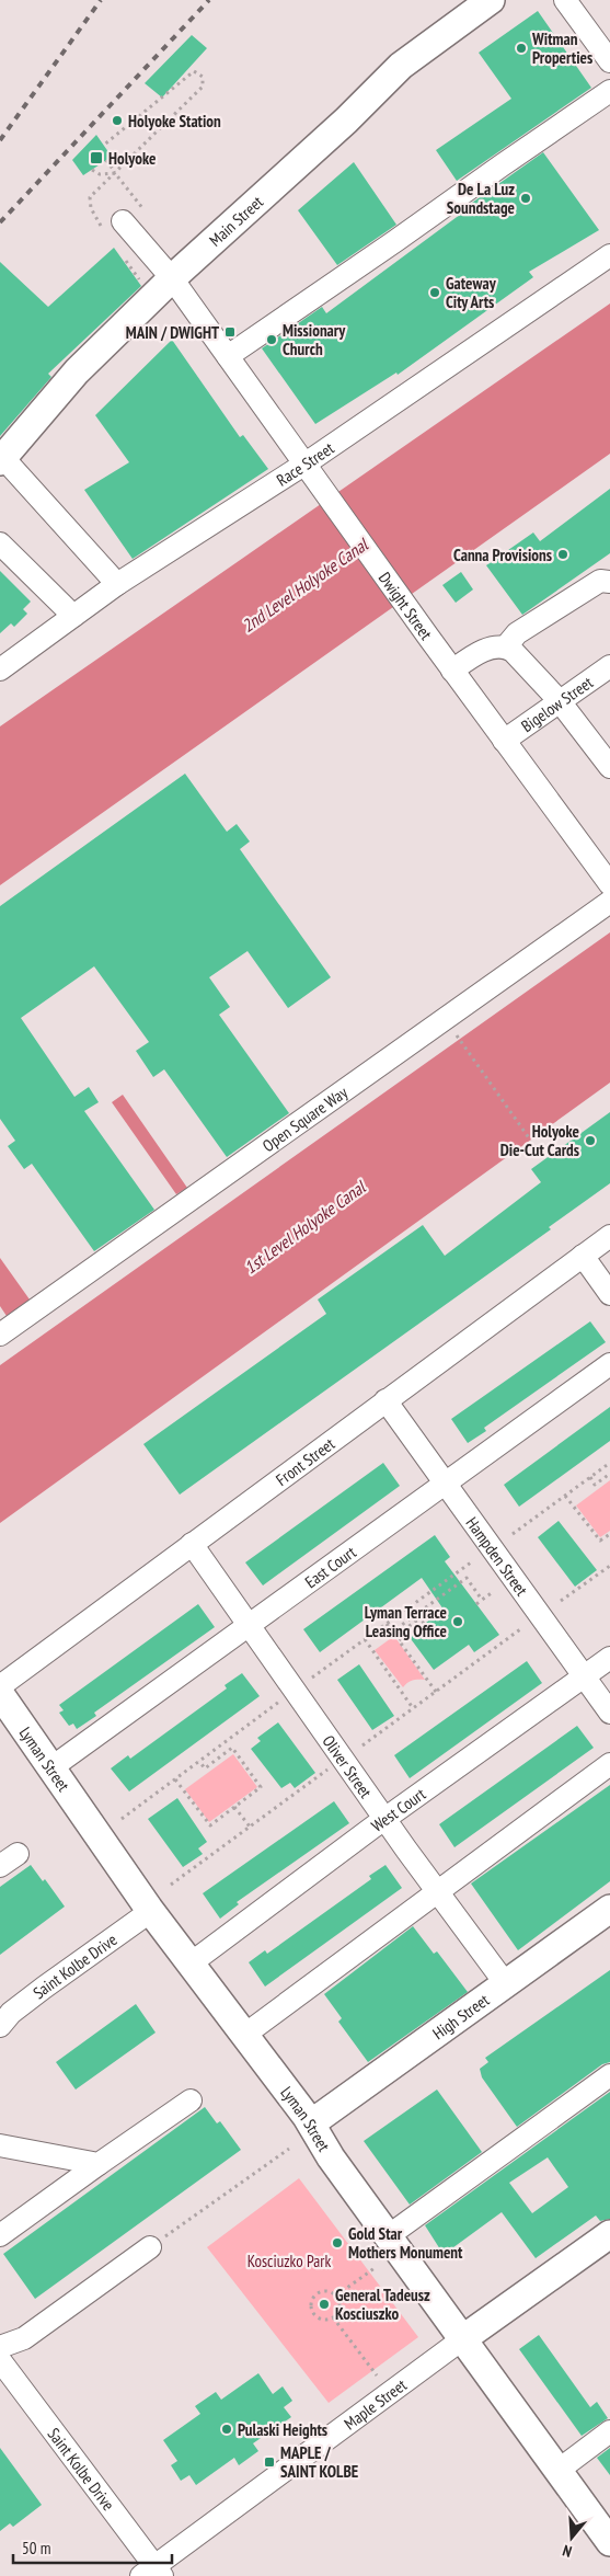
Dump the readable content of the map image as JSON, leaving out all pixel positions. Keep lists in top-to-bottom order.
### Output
{
  "streets": {
    "main road": [
      "Main Street",
      "Lyman Street",
      "High Street",
      "Maple Street"
    ],
    "street": [
      "Race Street",
      "Dwight Street",
      "Bigelow Street",
      "Open Square Way",
      "Front Street",
      "Hampden Street",
      "East Court",
      "Oliver Street",
      "West Court",
      "Saint Kolbe Drive"
    ]
  },
  "crossings": [
    ["Main Street", "Dwight Street"],
    ["Race Street", "Dwight Street"],
    ["Dwight Street", "Bigelow Street"],
    ["Front Street", "Hampden Street"],
    ["Front Street", "Oliver Street"],
    ["Hampden Street", "East Court"],
    ["Hampden Street", "West Court"],
    ["East Court", "Lyman Street"],
    ["East Court", "Oliver Street"],
    ["Lyman Street", "West Court"],
    ["Lyman Street", "Saint Kolbe Drive"],
    ["Lyman Street", "High Street"],
    ["Lyman Street", "Maple Street"],
    ["Oliver Street", "West Court"],
    ["Oliver Street", "High Street"],
    ["Saint Kolbe Drive", "Maple Street"]
  ],
  "water": ["2nd Level Holyoke Canal", "1st Level Holyoke Canal"],
  "parks": ["Kosciuzko Park"],
  "places": {
    "other": [
      "Witman Properties",
      "Holyoke Station",
      "De La Luz Soundstage",
      "Gateway City Arts",
      "Missionary Church",
      "Canna Provisions",
      "Holyoke Die-Cut Cards",
      "Lyman Terrace Leasing Office",
      "Gold Star Mothers Monument",
      "General Tadeusz Kosciuszko",
      "Pulaski Heights"
    ],
    "transit": ["Holyoke", "MAIN / DWIGHT", "MAPLE / SAINT KOLBE"]
  },
  "scale_bar": "50 m",
  "north": "bottom"
}
